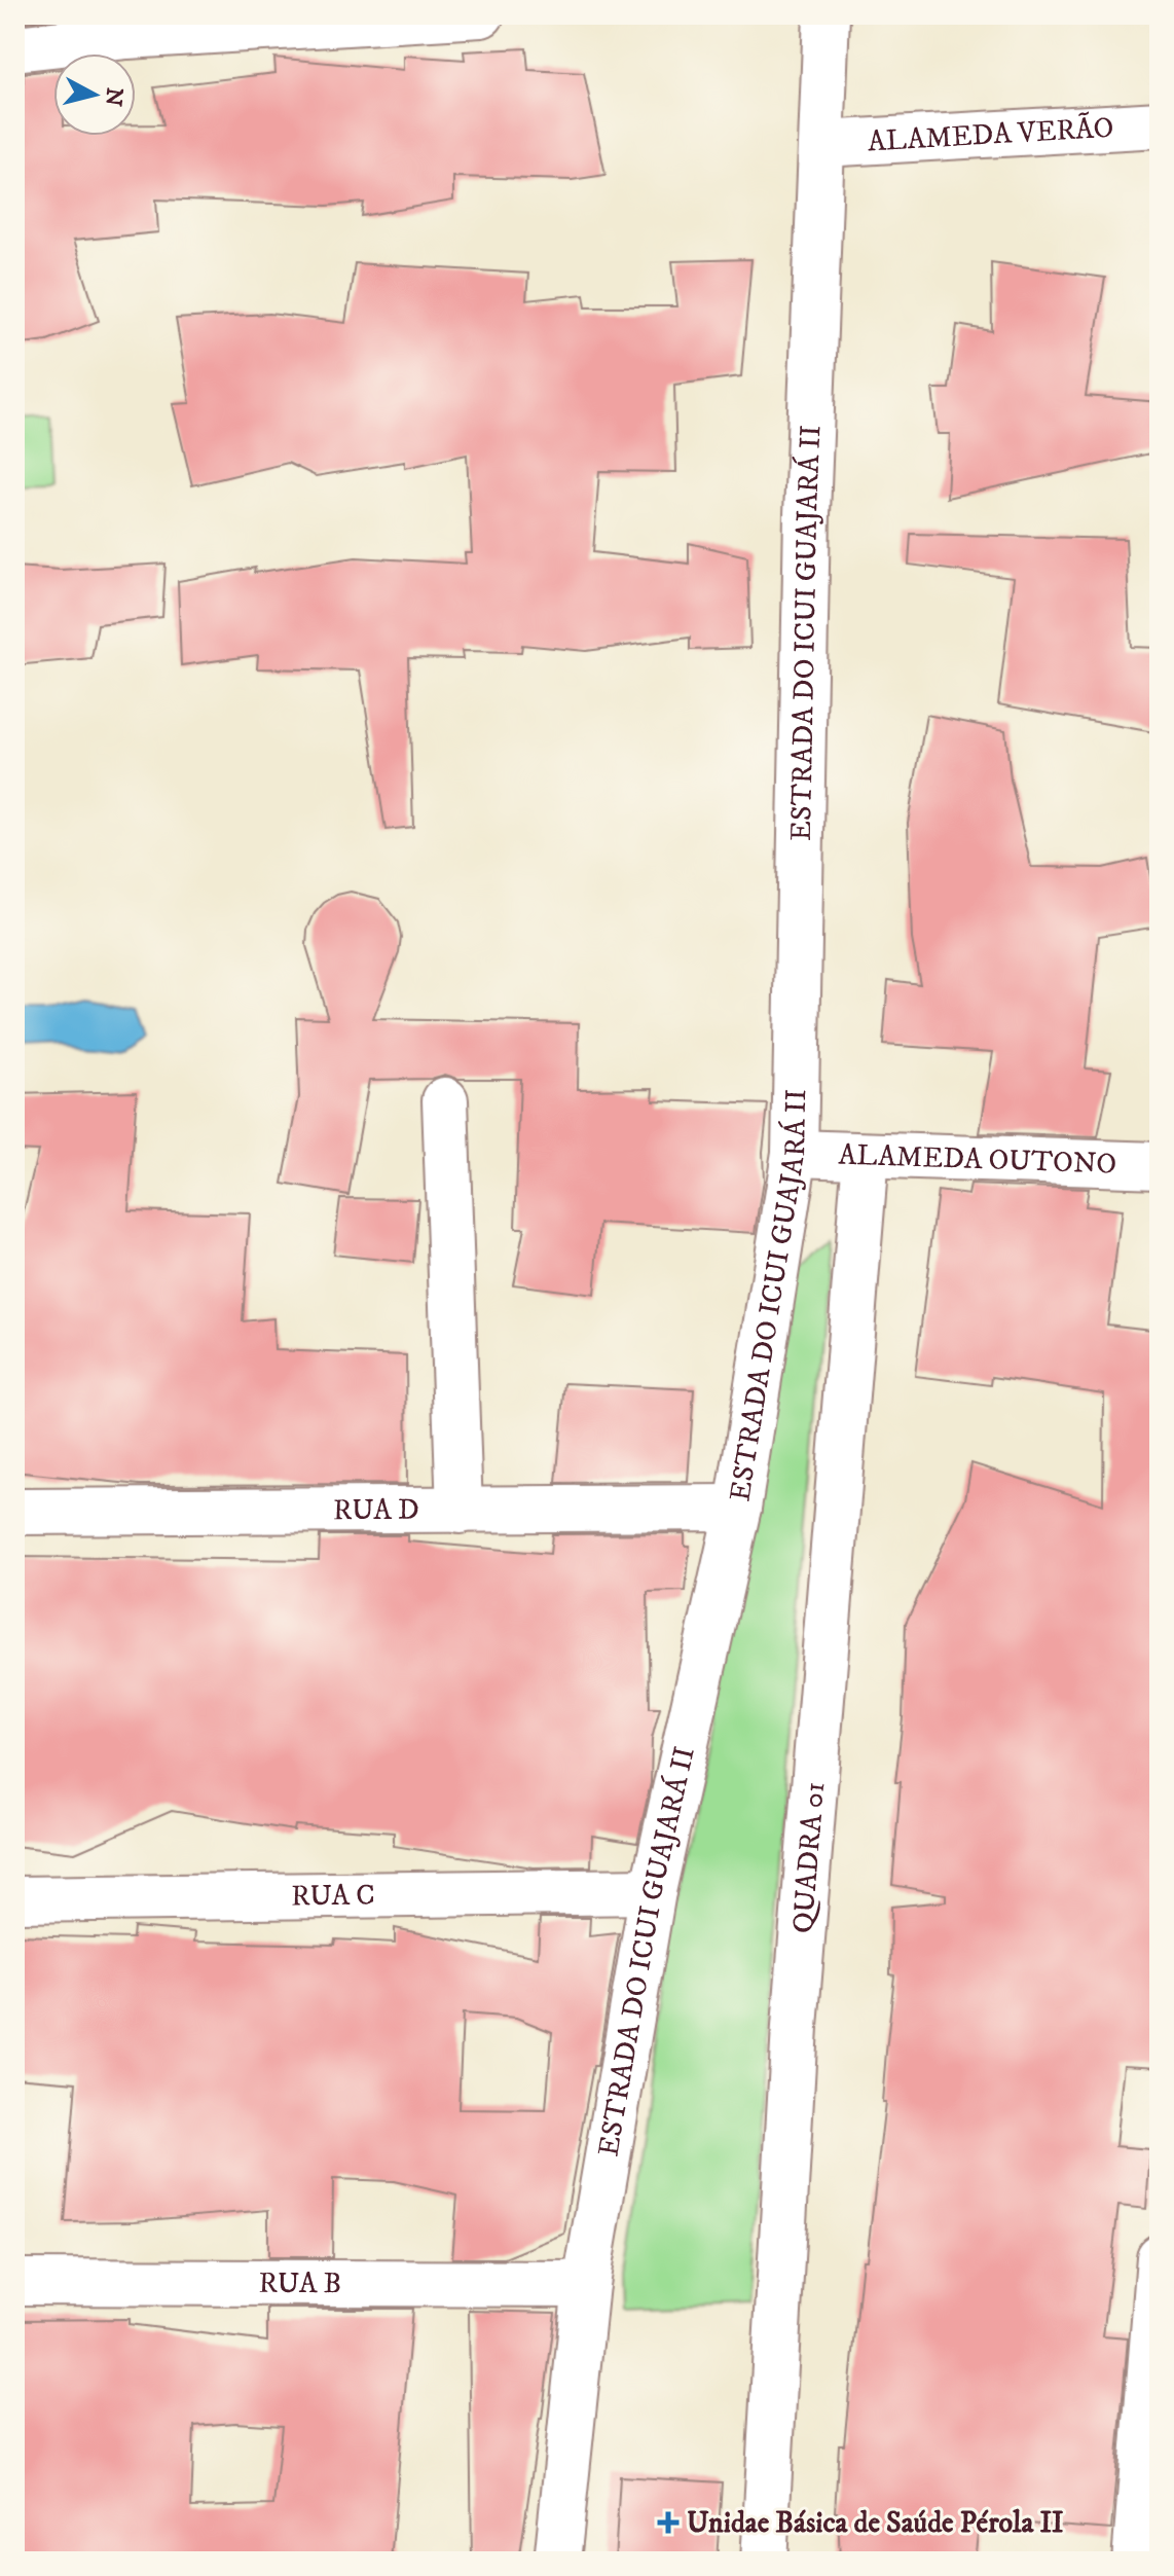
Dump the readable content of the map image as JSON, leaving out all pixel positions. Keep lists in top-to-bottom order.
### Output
{
  "streets": {
    "street": [
      "ALAMEDA VERÃO",
      "ESTRADA DO ICUI GUAJARÁ II",
      "ALAMEDA OUTONO",
      "RUA D",
      "QUADRA 01",
      "RUA C",
      "RUA B"
    ]
  },
  "crossings": [
    ["ALAMEDA VERÃO", "ESTRADA DO ICUI GUAJARÁ II"],
    ["ESTRADA DO ICUI GUAJARÁ II", "ALAMEDA OUTONO"],
    ["ESTRADA DO ICUI GUAJARÁ II", "RUA D"],
    ["ESTRADA DO ICUI GUAJARÁ II", "RUA C"],
    ["ESTRADA DO ICUI GUAJARÁ II", "RUA B"],
    ["ALAMEDA OUTONO", "QUADRA 01"]
  ],
  "places": {
    "health": ["Unidae Básica de Saúde Pérola II"]
  },
  "north": "right"
}
